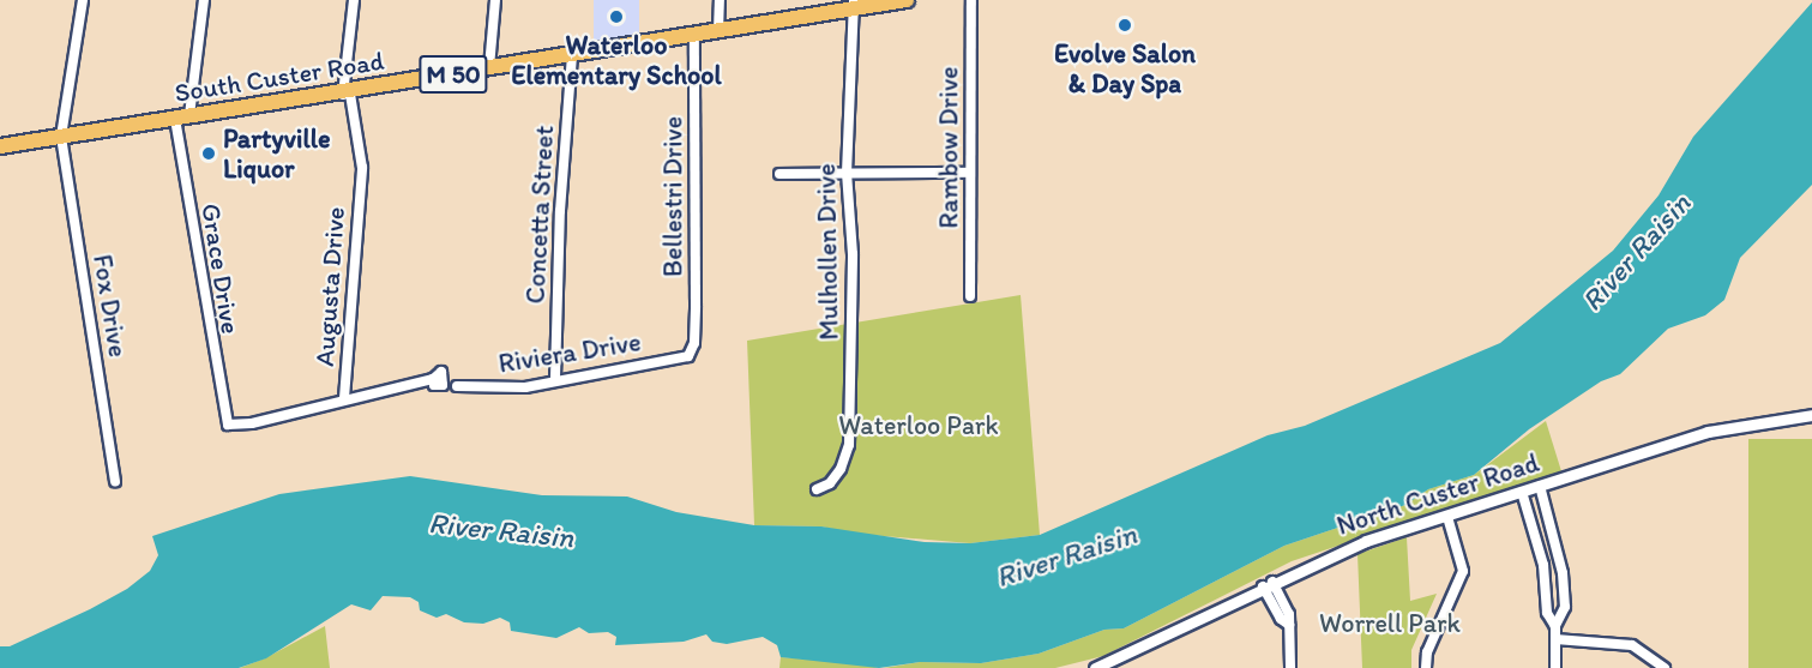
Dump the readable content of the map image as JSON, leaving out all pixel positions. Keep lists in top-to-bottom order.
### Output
{
  "streets": {
    "main road": ["M 50", "South Custer Road"],
    "street": [
      "Rambow Drive",
      "Bellestri Drive",
      "Concetta Street",
      "Mulhollen Drive",
      "Grace Drive",
      "Augusta Drive",
      "Fox Drive",
      "Riviera Drive",
      "North Custer Road"
    ]
  },
  "crossings": [
    ["South Custer Road", "Bellestri Drive"],
    ["South Custer Road", "Concetta Street"],
    ["South Custer Road", "Mulhollen Drive"],
    ["South Custer Road", "Grace Drive"],
    ["South Custer Road", "Augusta Drive"],
    ["South Custer Road", "Fox Drive"],
    ["Bellestri Drive", "Riviera Drive"],
    ["Concetta Street", "Riviera Drive"],
    ["Grace Drive", "Augusta Drive"]
  ],
  "water": ["River Raisin"],
  "parks": ["Waterloo Park", "Worrell Park"],
  "places": ["Waterloo Elementary School", "Evolve Salon & Day Spa", "Partyville Liquor"]
}
